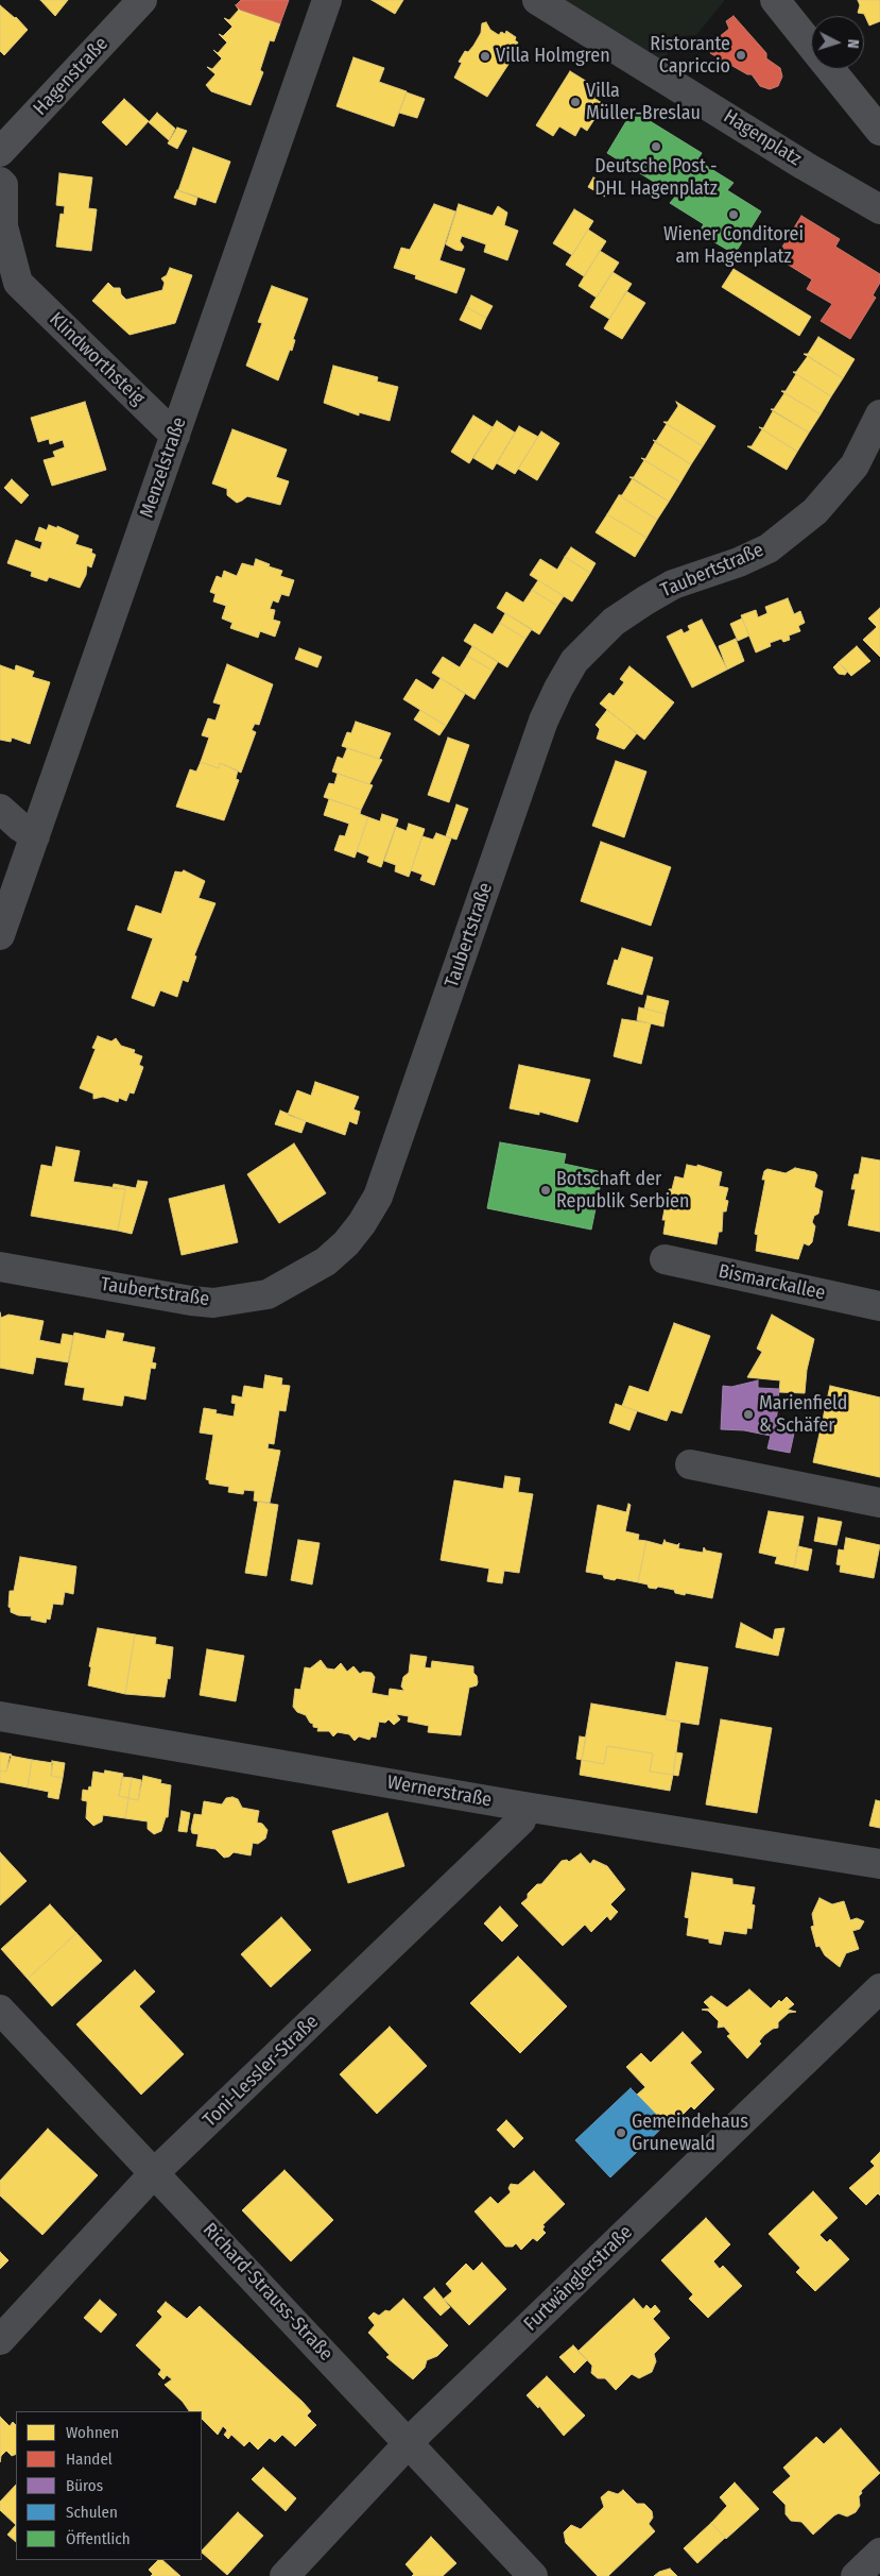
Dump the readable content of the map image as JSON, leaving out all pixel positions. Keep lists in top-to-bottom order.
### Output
{
  "streets": {
    "main road": ["Hagenstraße"],
    "street": [
      "Hagenplatz",
      "Klindworthsteig",
      "Menzelstraße",
      "Taubertstraße",
      "Bismarckallee",
      "Wernerstraße",
      "Toni-Lessler-Straße",
      "Furtwänglerstraße",
      "Richard-Strauss-Straße"
    ]
  },
  "crossings": [
    ["Klindworthsteig", "Menzelstraße"],
    ["Wernerstraße", "Toni-Lessler-Straße"],
    ["Toni-Lessler-Straße", "Richard-Strauss-Straße"],
    ["Furtwänglerstraße", "Richard-Strauss-Straße"]
  ],
  "places": [
    "Ristorante Capriccio",
    "Villa Holmgren",
    "Villa Müller-Breslau",
    "Deutsche Post - DHL Hagenplatz",
    "Wiener Conditorei am Hagenplatz",
    "Botschaft der Republik Serbien",
    "Marienfield & Schäfer",
    "Gemeindehaus Grunewald"
  ],
  "legend": [
    "Wohnen",
    "Handel",
    "Büros",
    "Schulen",
    "Öffentlich"
  ],
  "north": "right"
}
